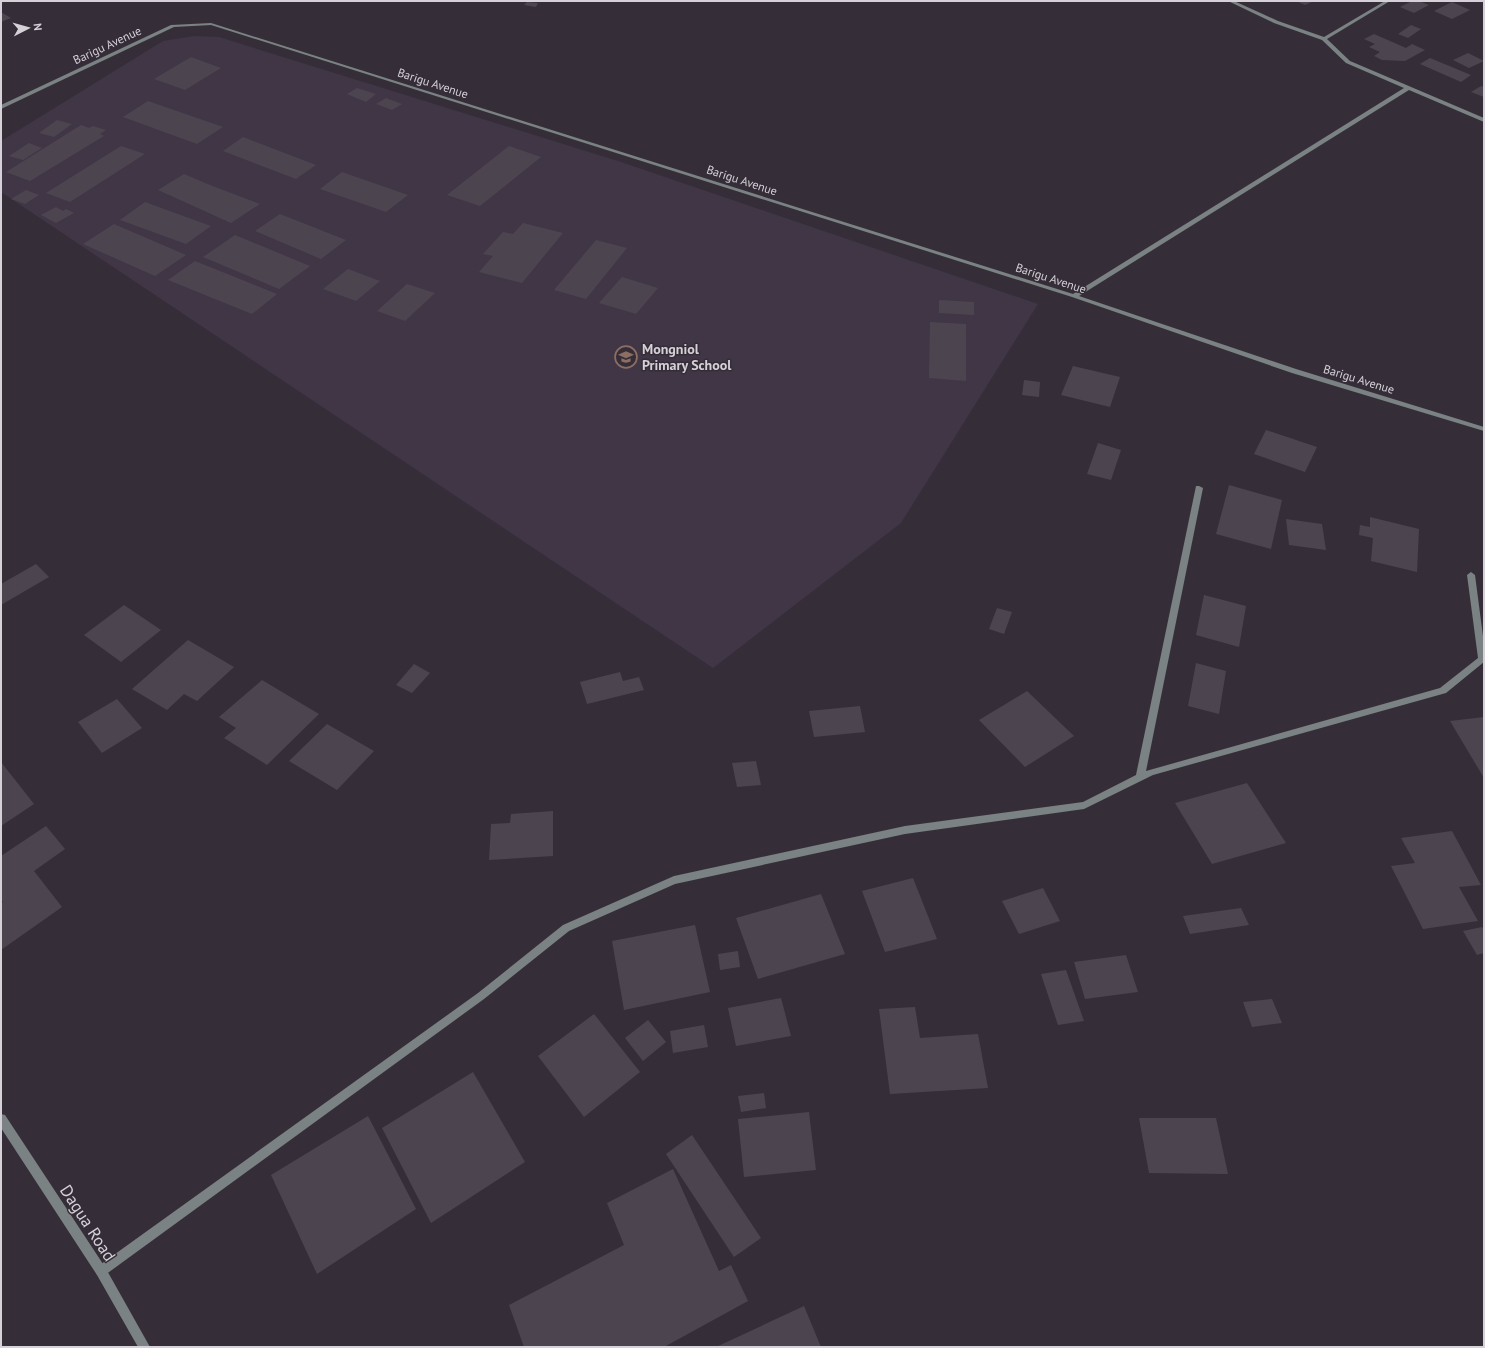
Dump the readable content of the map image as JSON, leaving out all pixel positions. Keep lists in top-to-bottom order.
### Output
{
  "streets": {
    "street": ["Barigu Avenue", "Dagua Road"]
  },
  "places": {
    "school or university": ["Mongniol Primary School"]
  },
  "north": "right"
}
